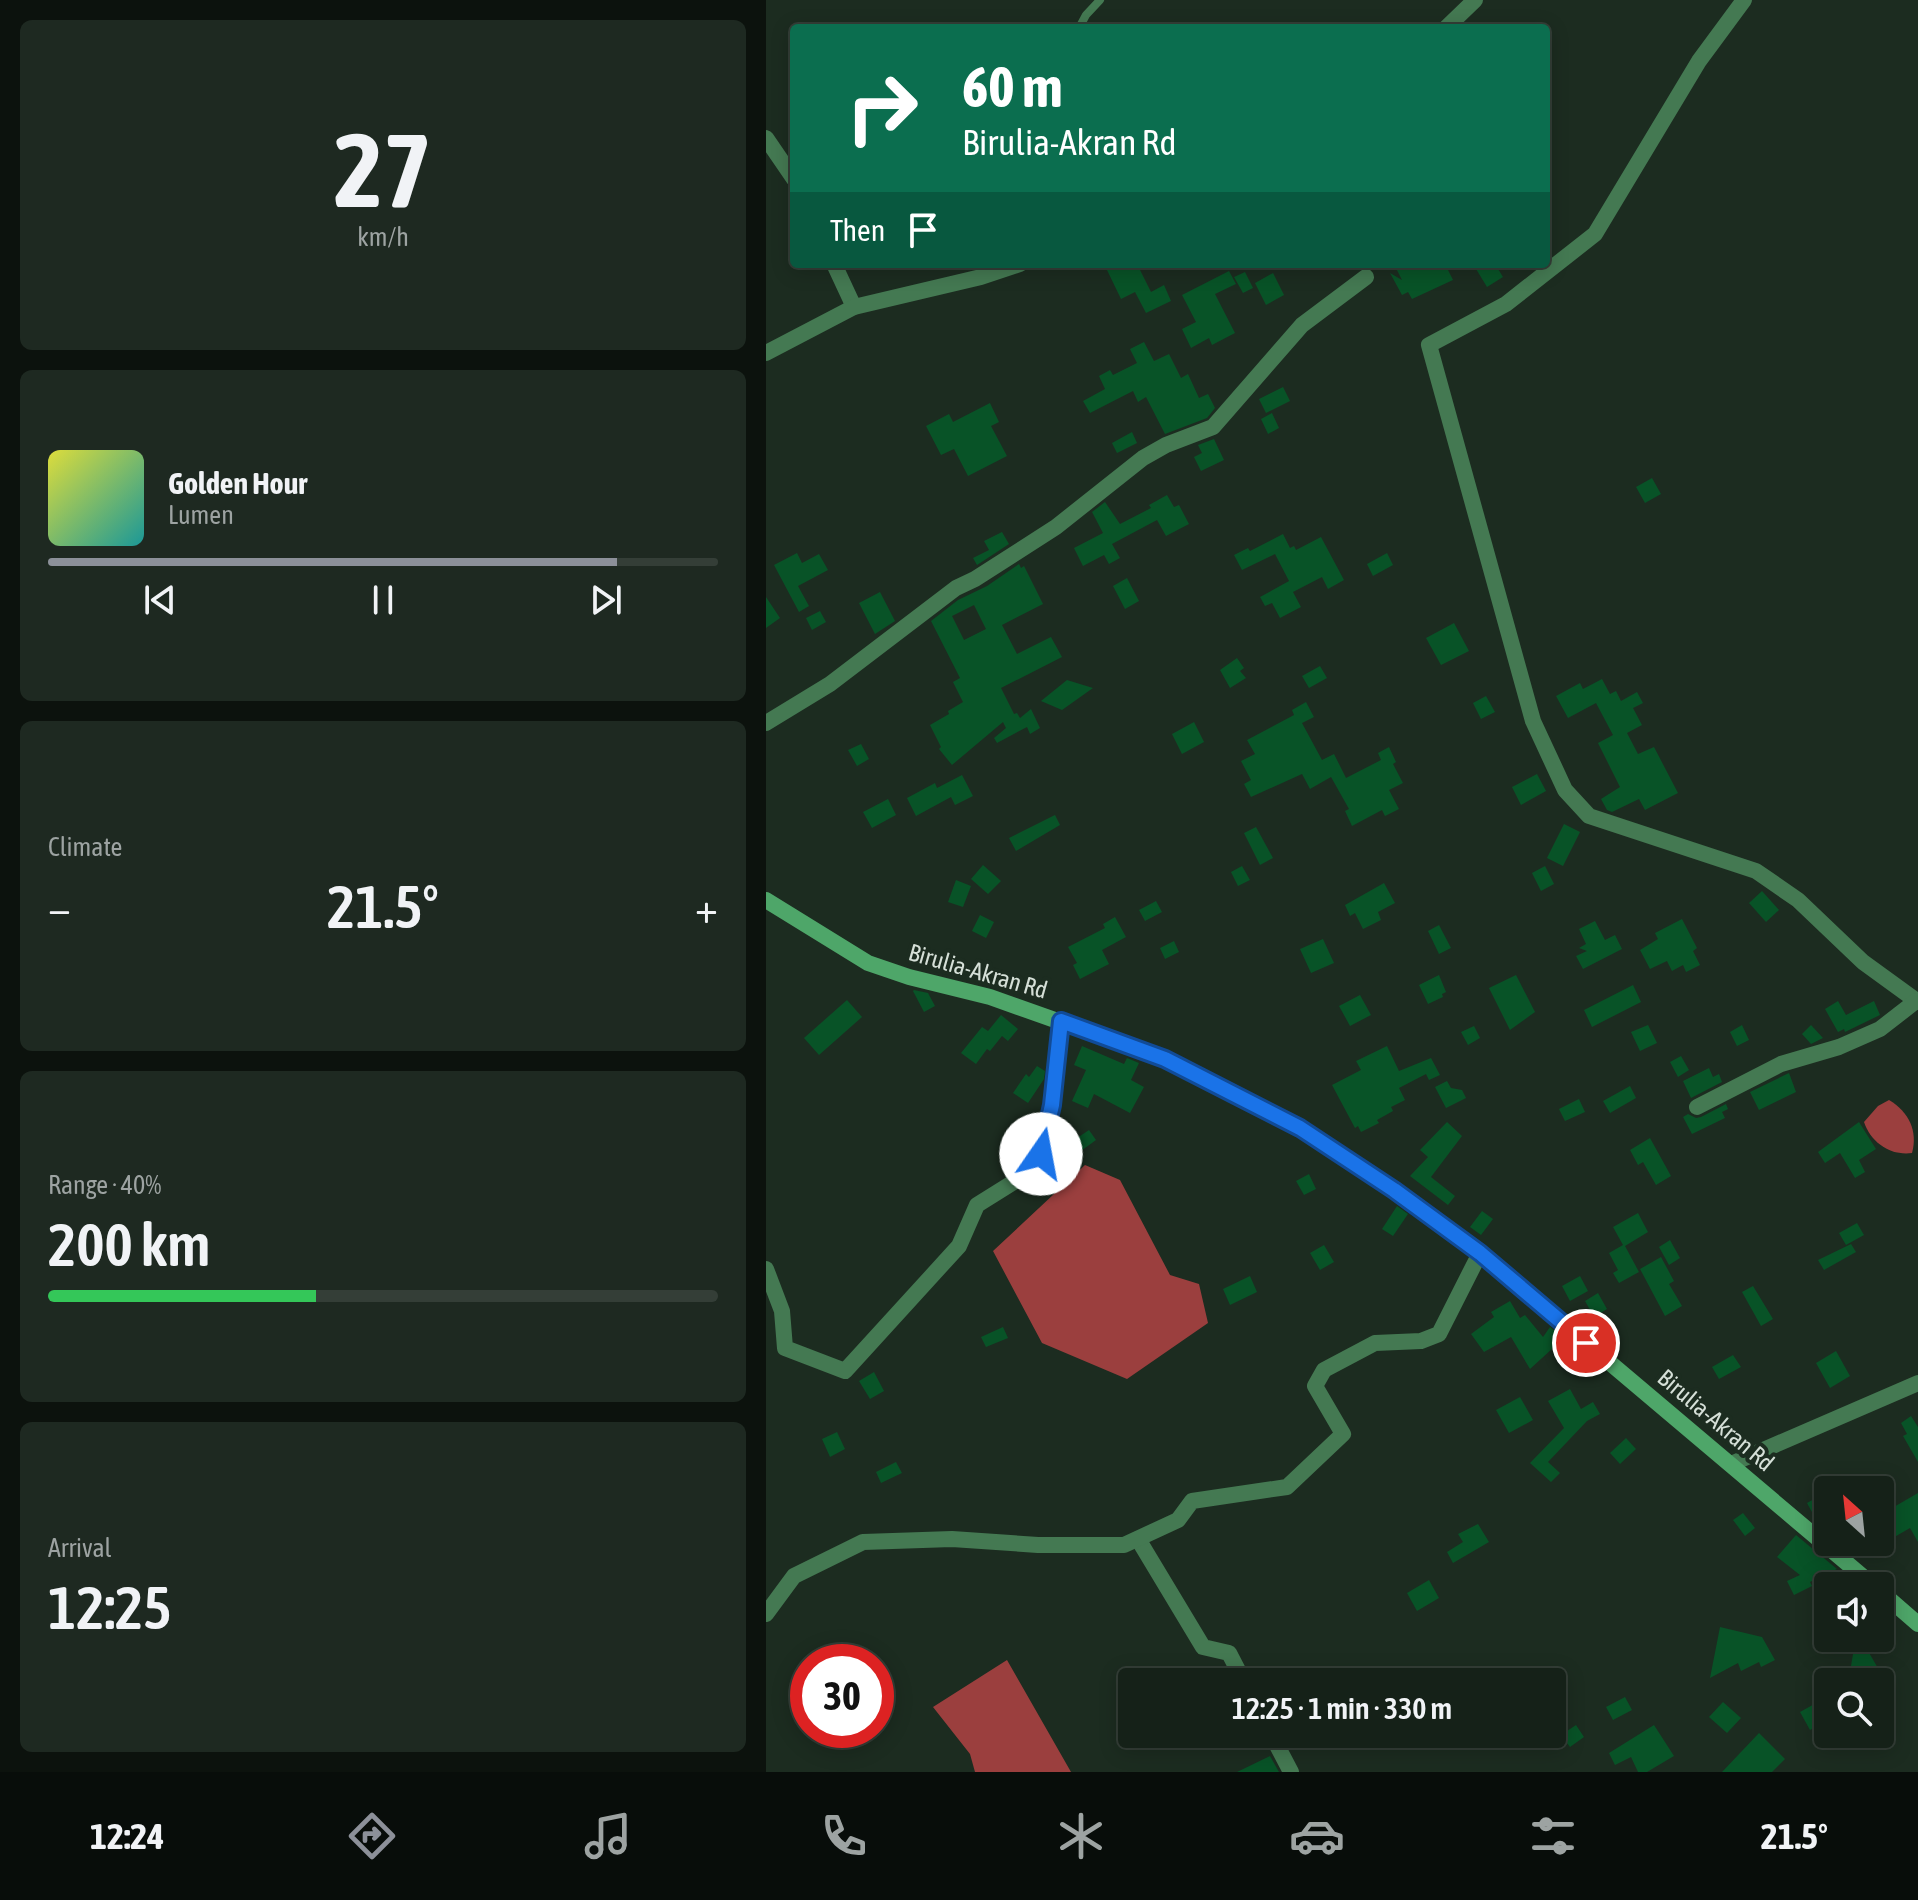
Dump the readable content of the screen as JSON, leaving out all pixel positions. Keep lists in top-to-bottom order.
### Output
{
  "streets": {
    "street": ["Birulia-Akran Rd"]
  },
  "north": "top left",
  "page": {
    "tile": [
      ["27", "km/h"],
      "Climate",
      ["Range · 40%", "200 km"],
      ["Arrival", "12:25"]
    ],
    "turn": ["60 m", "Birulia-Akran Rd"],
    "then": "Then",
    "song": ["Golden Hour", "Lumen"],
    "heat": ["−", "21.5°", "+"],
    "limit": "30",
    "trip": "12:25 · 1 min · 330 m",
    "tabs": ["12:24", "21.5°"]
  }
}
